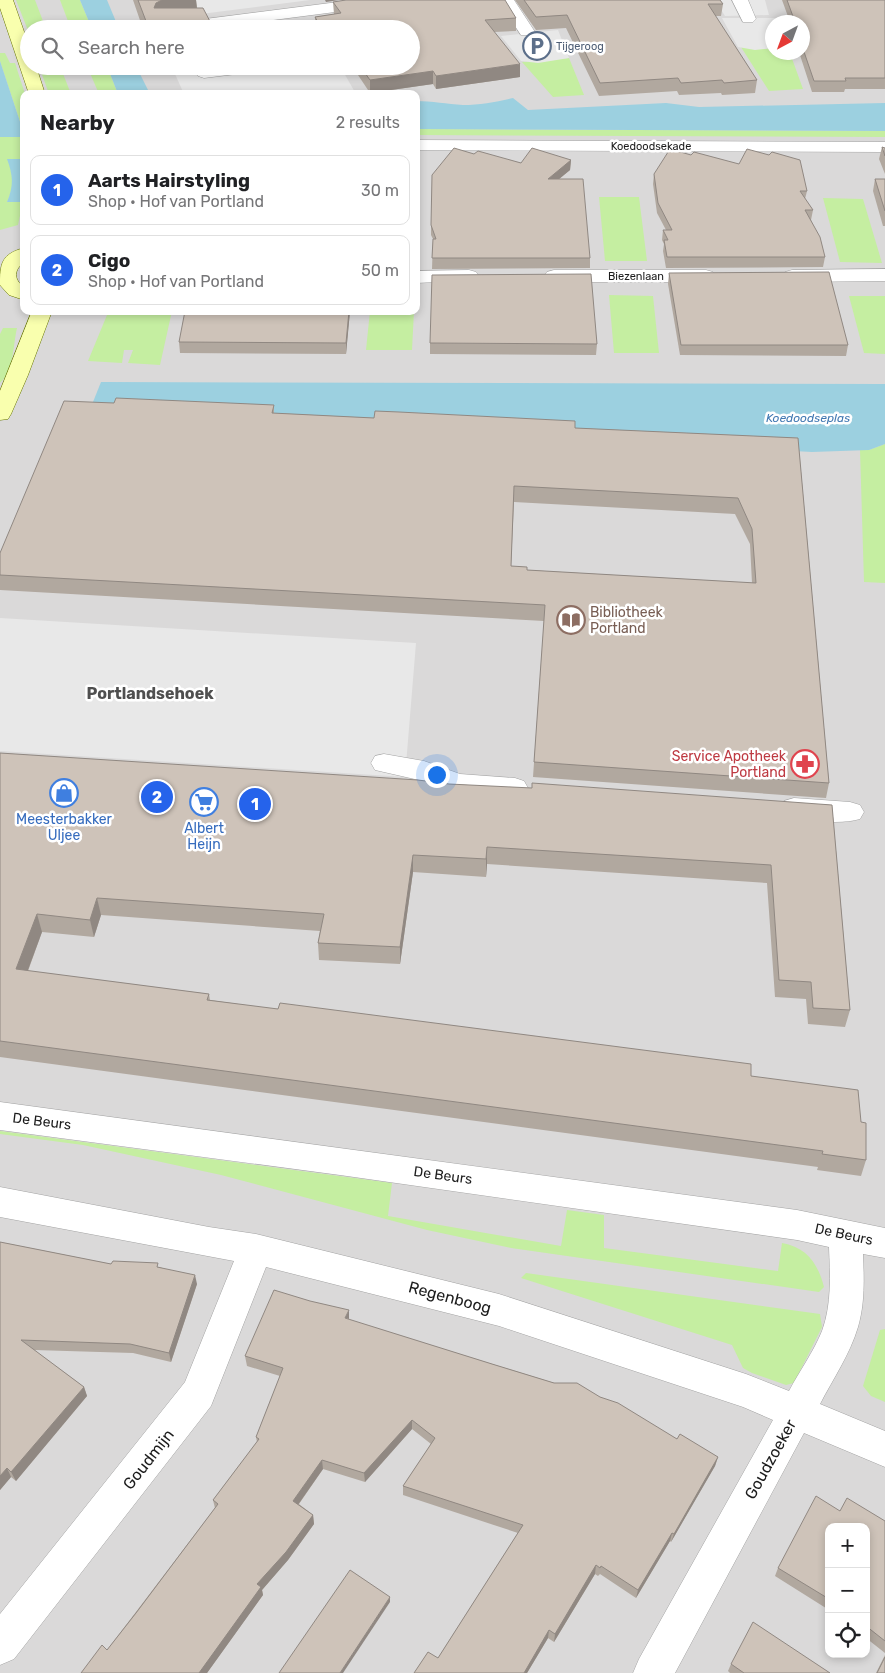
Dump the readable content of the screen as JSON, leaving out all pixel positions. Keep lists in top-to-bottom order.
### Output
{
  "streets": {
    "street": [
      "Koedoodsekade",
      "Biezenlaan",
      "De Beurs",
      "Regenboog",
      "Goudmijn",
      "Goudzoeker"
    ]
  },
  "crossings": [
    ["De Beurs", "Goudzoeker"],
    ["Regenboog", "Goudmijn"],
    ["Regenboog", "Goudzoeker"]
  ],
  "districts": ["Portlandsehoek"],
  "water": ["Koedoodseplas"],
  "places": {
    "parking": ["Tijgeroog"],
    "library": ["Bibliotheek Portland"],
    "pharmacy": ["Service Apotheek Portland"],
    "shop": ["Meesterbakker Uljee"],
    "supermarket": ["Albert Heijn"]
  },
  "north": "bottom left",
  "page": {
    "search": "Search here",
    "heading": ["Nearby", "2 results"],
    "list": [
      {
        "mark": "1",
        "name": "Aarts Hairstyling",
        "note": "Shop · Hof van Portland",
        "value": "30 m"
      },
      {
        "mark": "2",
        "name": "Cigo",
        "note": "Shop · Hof van Portland",
        "value": "50 m"
      }
    ],
    "pins": ["2", "1"],
    "map_buttons": ["+", "−"]
  }
}
